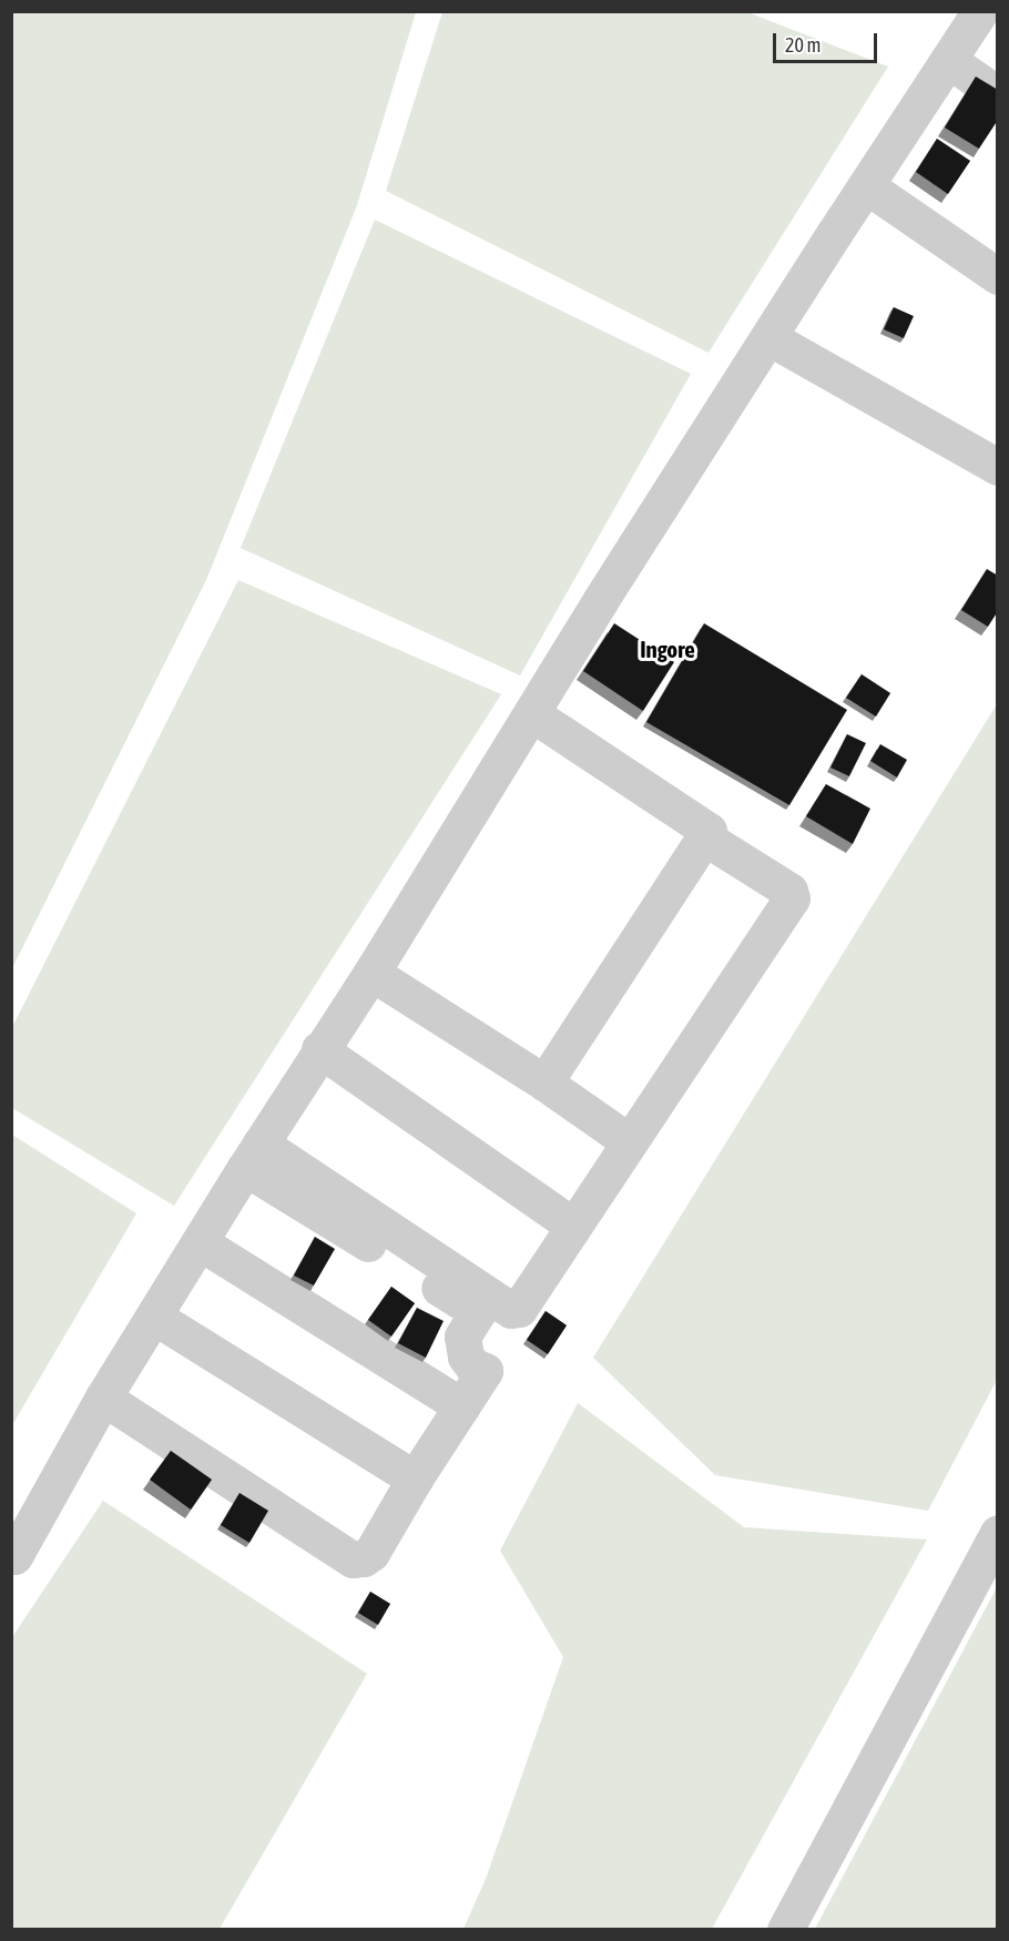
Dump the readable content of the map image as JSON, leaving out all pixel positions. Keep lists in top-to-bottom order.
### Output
{
  "districts": ["Ingore"],
  "scale_bar": "20 m"
}
